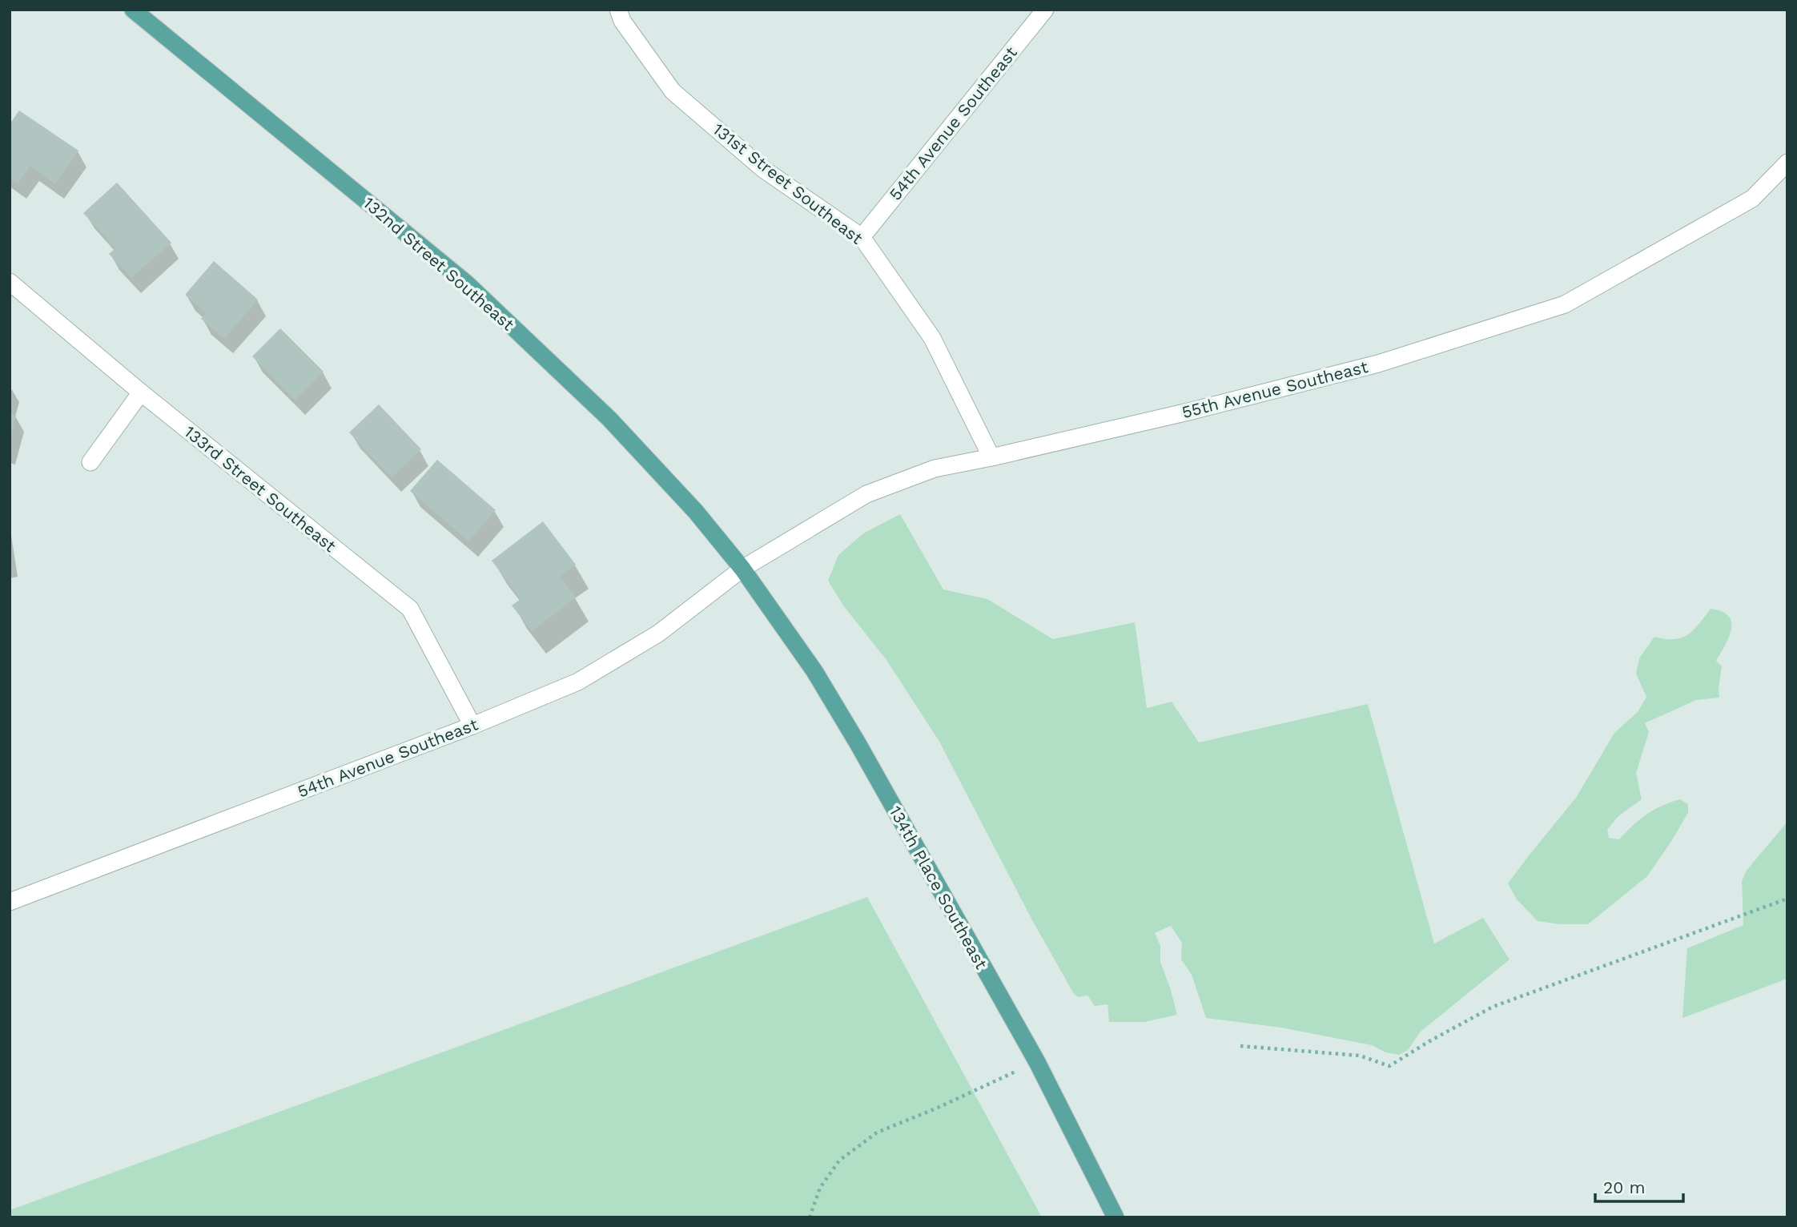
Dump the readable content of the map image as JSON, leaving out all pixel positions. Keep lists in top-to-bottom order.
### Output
{
  "streets": {
    "main road": ["132nd Street Southeast", "134th Place Southeast"],
    "street": [
      "54th Avenue Southeast",
      "131st Street Southeast",
      "55th Avenue Southeast",
      "133rd Street Southeast"
    ]
  },
  "crossings": [
    ["54th Avenue Southeast", "131st Street Southeast"],
    ["54th Avenue Southeast", "132nd Street Southeast"],
    ["54th Avenue Southeast", "55th Avenue Southeast"],
    ["54th Avenue Southeast", "133rd Street Southeast"],
    ["54th Avenue Southeast", "134th Place Southeast"],
    ["131st Street Southeast", "55th Avenue Southeast"],
    ["132nd Street Southeast", "55th Avenue Southeast"],
    ["132nd Street Southeast", "134th Place Southeast"],
    ["55th Avenue Southeast", "134th Place Southeast"]
  ],
  "scale_bar": "20 m"
}
